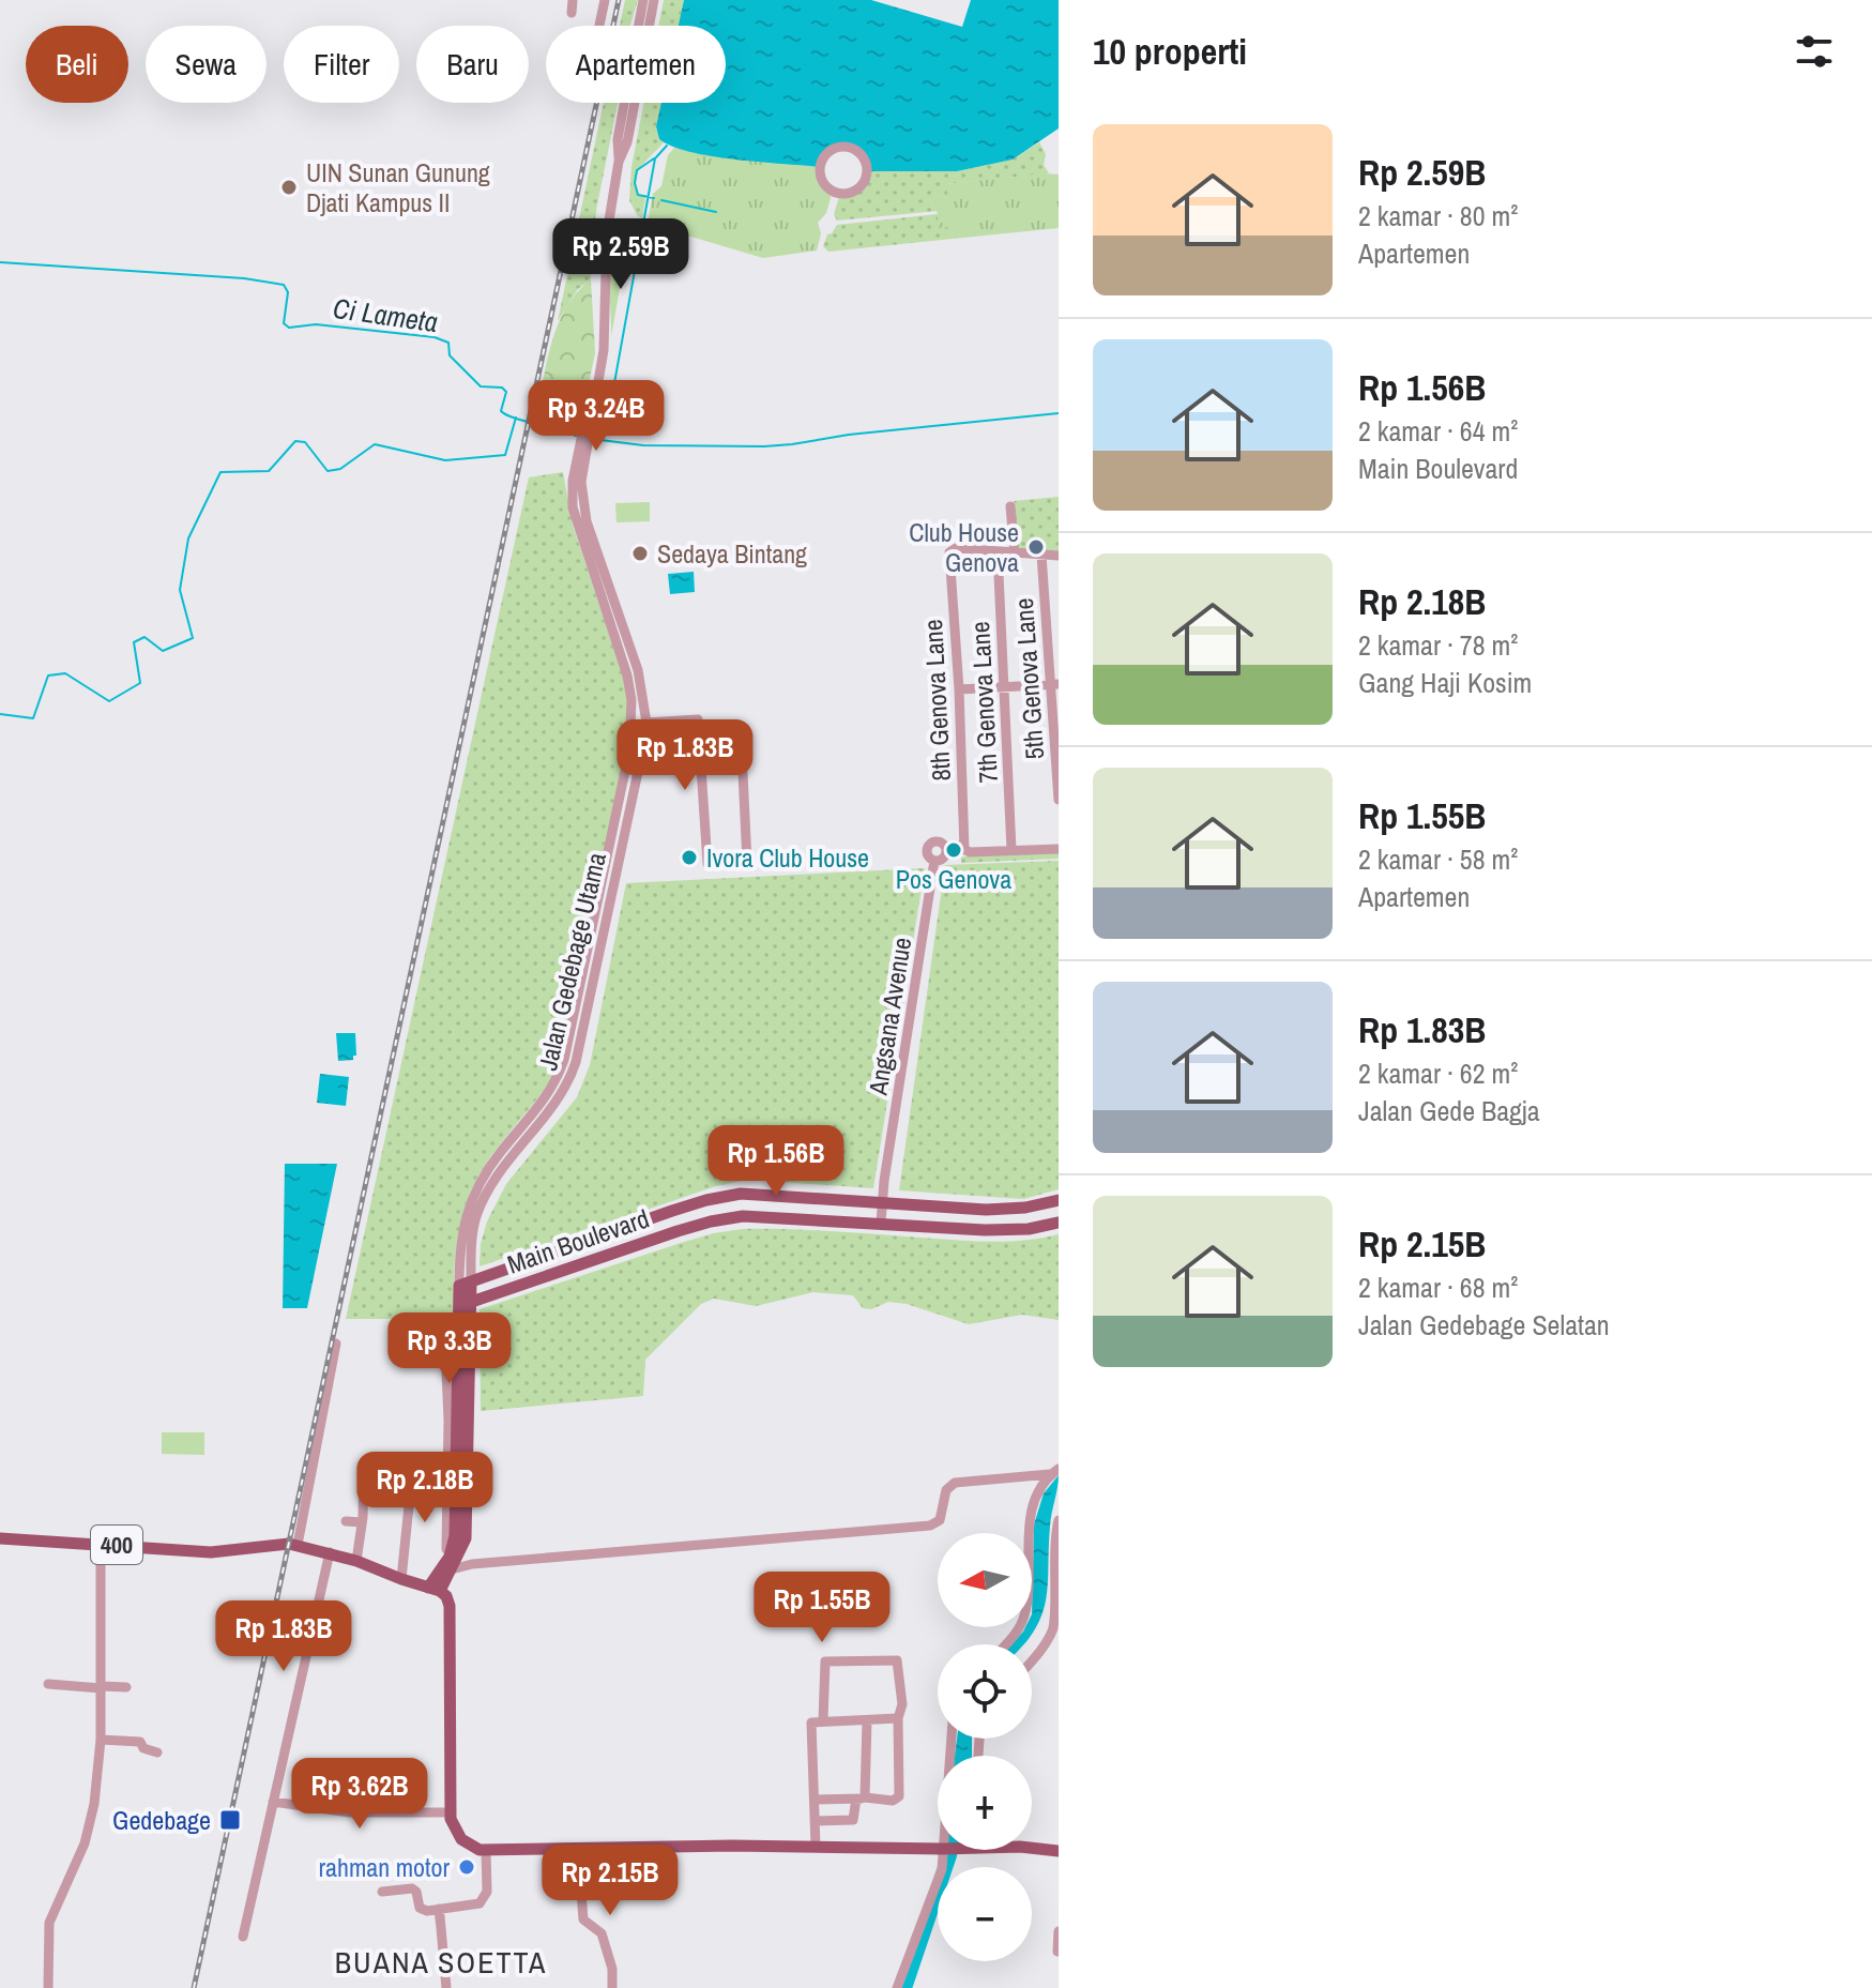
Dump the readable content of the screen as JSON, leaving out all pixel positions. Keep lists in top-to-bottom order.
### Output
{
  "streets": {
    "main road": ["Jalan Gedebage Utama", "Main Boulevard", "400"],
    "street": [
      "5th Genova Lane",
      "8th Genova Lane",
      "7th Genova Lane",
      "Angsana Avenue"
    ]
  },
  "crossings": [
    ["8th Genova Lane", "7th Genova Lane"],
    ["8th Genova Lane", "Angsana Avenue"],
    ["Jalan Gedebage Utama", "Main Boulevard"],
    ["Jalan Gedebage Utama", "400"],
    ["Angsana Avenue", "Main Boulevard"]
  ],
  "districts": ["BUANA SOETTA"],
  "water": ["Ci Lameta"],
  "places": {
    "other": [
      "UIN Sunan Gunung Djati Kampus II",
      "Club House Genova",
      "Sedaya Bintang",
      "Pos Genova",
      "Ivora Club House",
      "rahman motor"
    ],
    "transit": ["Gedebage"]
  },
  "north": "left",
  "page": {
    "heading": "10 properti",
    "chip": [
      "Beli",
      "Sewa",
      "Filter",
      "Baru",
      "Apartemen"
    ],
    "list": [
      {
        "name": "Rp 2.59B",
        "note": "2 kamar · 80 m² · Apartemen"
      },
      {
        "name": "Rp 1.56B",
        "note": "2 kamar · 64 m² · Main Boulevard"
      },
      {
        "name": "Rp 2.18B",
        "note": "2 kamar · 78 m² · Gang Haji Kosim"
      },
      {
        "name": "Rp 1.55B",
        "note": "2 kamar · 58 m² · Apartemen"
      },
      {
        "name": "Rp 1.83B",
        "note": "2 kamar · 62 m² · Jalan Gede Bagja"
      },
      {
        "name": "Rp 2.15B",
        "note": "2 kamar · 68 m² · Jalan Gedebage Selatan"
      }
    ],
    "price": [
      "Rp 2.59B",
      "Rp 3.24B",
      "Rp 1.83B",
      "Rp 1.56B",
      "Rp 3.3B",
      "Rp 2.18B",
      "Rp 1.55B",
      "Rp 1.83B",
      "Rp 3.62B",
      "Rp 2.15B"
    ],
    "map_buttons": ["+", "−"]
  }
}
